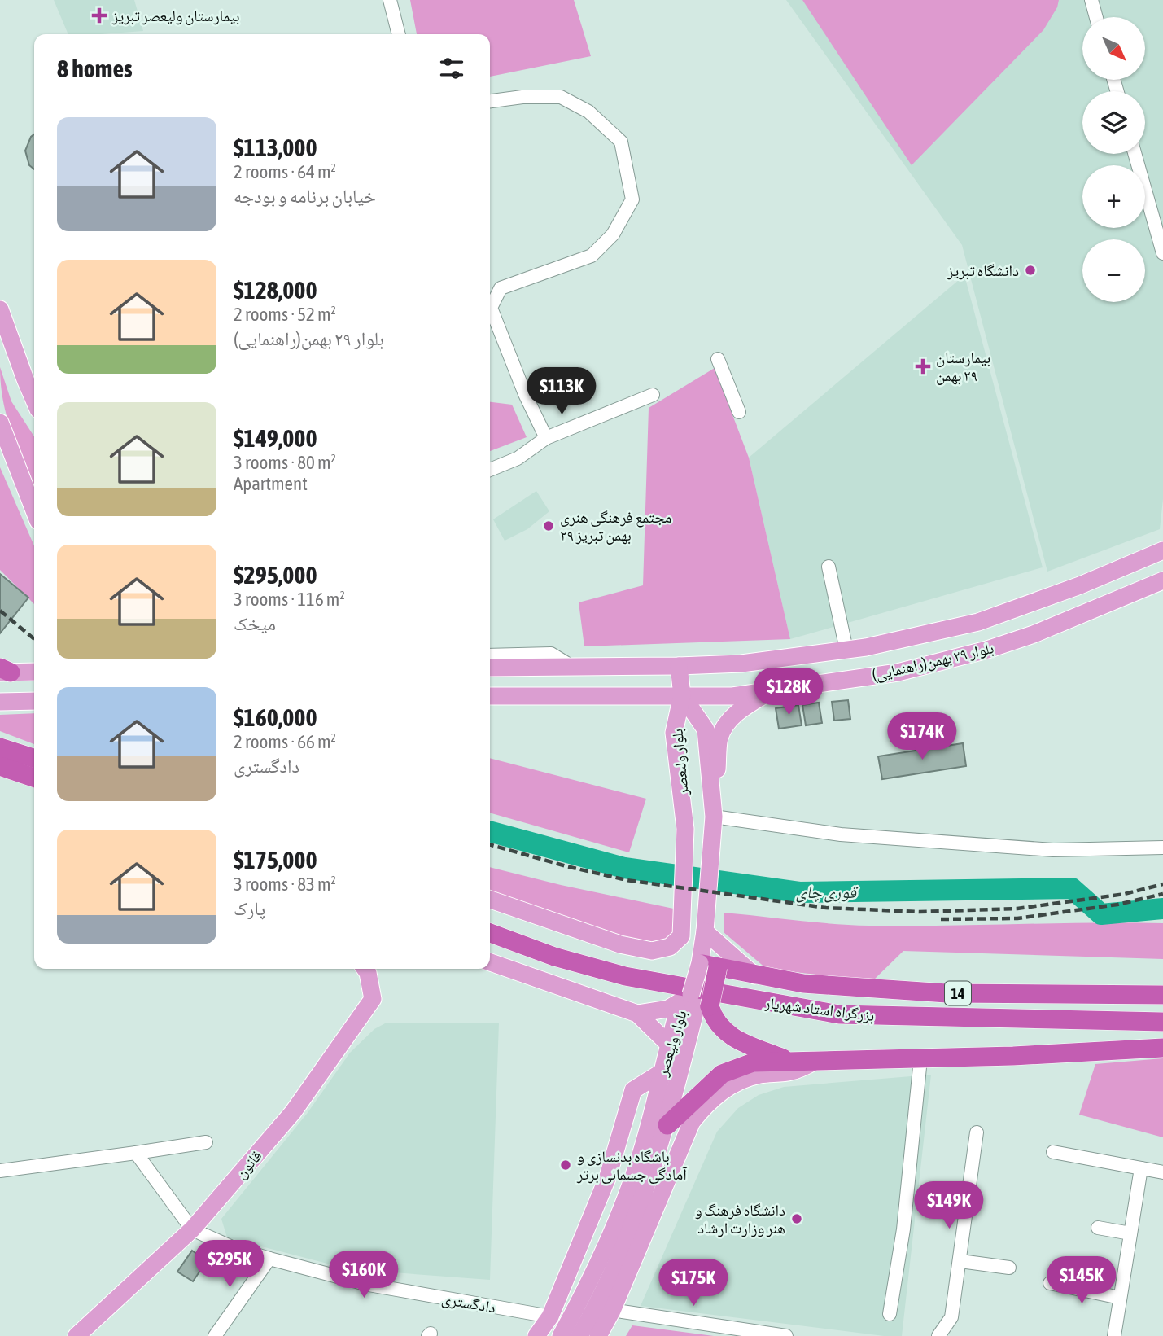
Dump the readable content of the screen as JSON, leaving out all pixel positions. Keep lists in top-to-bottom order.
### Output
{
  "streets": {
    "highway": ["14", "بزرگراه استاد شهریار"],
    "main road": [
      "بلوار ٢٩ بهمن(راهنمایی)",
      "بلوار ولىعصر",
      "بلوار ولیعصر",
      "قانون"
    ],
    "street": ["دادگستری"]
  },
  "crossings": [
    ["بلوار ٢٩ بهمن(راهنمایی)", "بلوار ولىعصر"],
    ["بلوار ولىعصر", "بزرگراه استاد شهریار"],
    ["بلوار ولىعصر", "بلوار ولیعصر"],
    ["قانون", "دادگستری"]
  ],
  "water": ["قوری چای"],
  "places": {
    "health": ["بیمارستان ولیعصر تبریز", "بیمارستان ٢٩ بهمن"],
    "other": [
      "دانشگاه تبریز",
      "مجتمع فرهنگی هنری ۲۹ بهمن تبریز",
      "باشگاه بدنسازی و آمادگی جسمانی برتر",
      "دانشگاه فرهنگ و هنر وزارت ارشاد"
    ]
  },
  "north": "bottom right",
  "page": {
    "map_buttons": ["+", "−"],
    "heading": "8 homes",
    "list": [
      {
        "name": "$113,000",
        "note": "2 rooms · 64 m² · خیابان برنامه و بودجه"
      },
      {
        "name": "$128,000",
        "note": "2 rooms · 52 m² · بلوار ٢٩ بهمن(راهنمایی)"
      },
      {
        "name": "$149,000",
        "note": "3 rooms · 80 m² · Apartment"
      },
      {
        "name": "$295,000",
        "note": "3 rooms · 116 m² · میخک"
      },
      {
        "name": "$160,000",
        "note": "2 rooms · 66 m² · دادگستری"
      },
      {
        "name": "$175,000",
        "note": "3 rooms · 83 m² · پارک"
      }
    ],
    "price": [
      "$113K",
      "$128K",
      "$174K",
      "$149K",
      "$295K",
      "$160K",
      "$145K",
      "$175K"
    ]
  }
}
